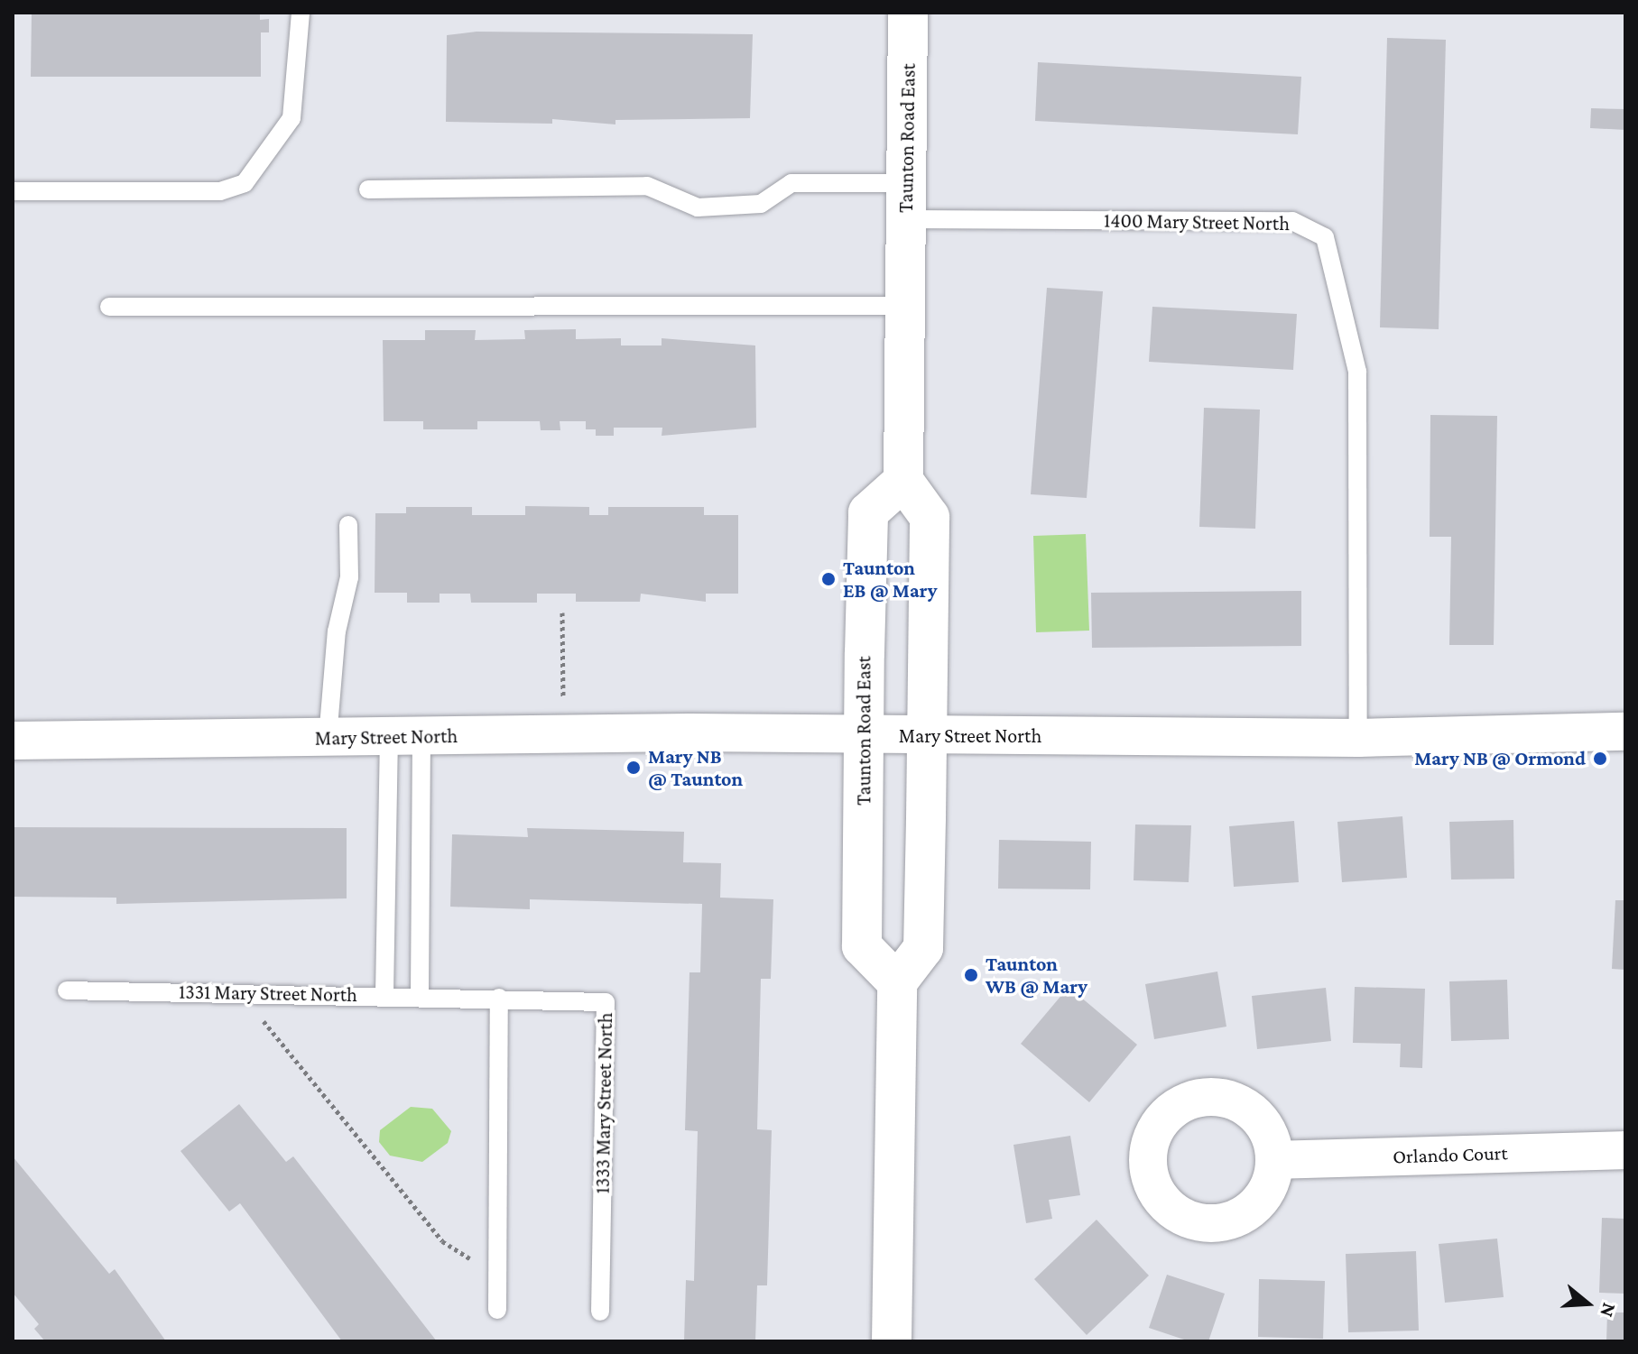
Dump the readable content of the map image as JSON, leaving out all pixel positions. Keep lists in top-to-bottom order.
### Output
{
  "streets": {
    "main road": ["Taunton Road East"],
    "street": ["Mary Street North", "Orlando Court"],
    "lane": ["1400 Mary Street North", "1331 Mary Street North", "1333 Mary Street North"]
  },
  "crossings": [
    ["Taunton Road East", "1400 Mary Street North"],
    ["Taunton Road East", "Mary Street North"],
    ["1400 Mary Street North", "Mary Street North"],
    ["Mary Street North", "1331 Mary Street North"],
    ["1331 Mary Street North", "1333 Mary Street North"]
  ],
  "places": [
    "Taunton EB @ Mary",
    "Mary NB @ Ormond",
    "Mary NB @ Taunton",
    "Taunton WB @ Mary"
  ],
  "north": "right"
}
